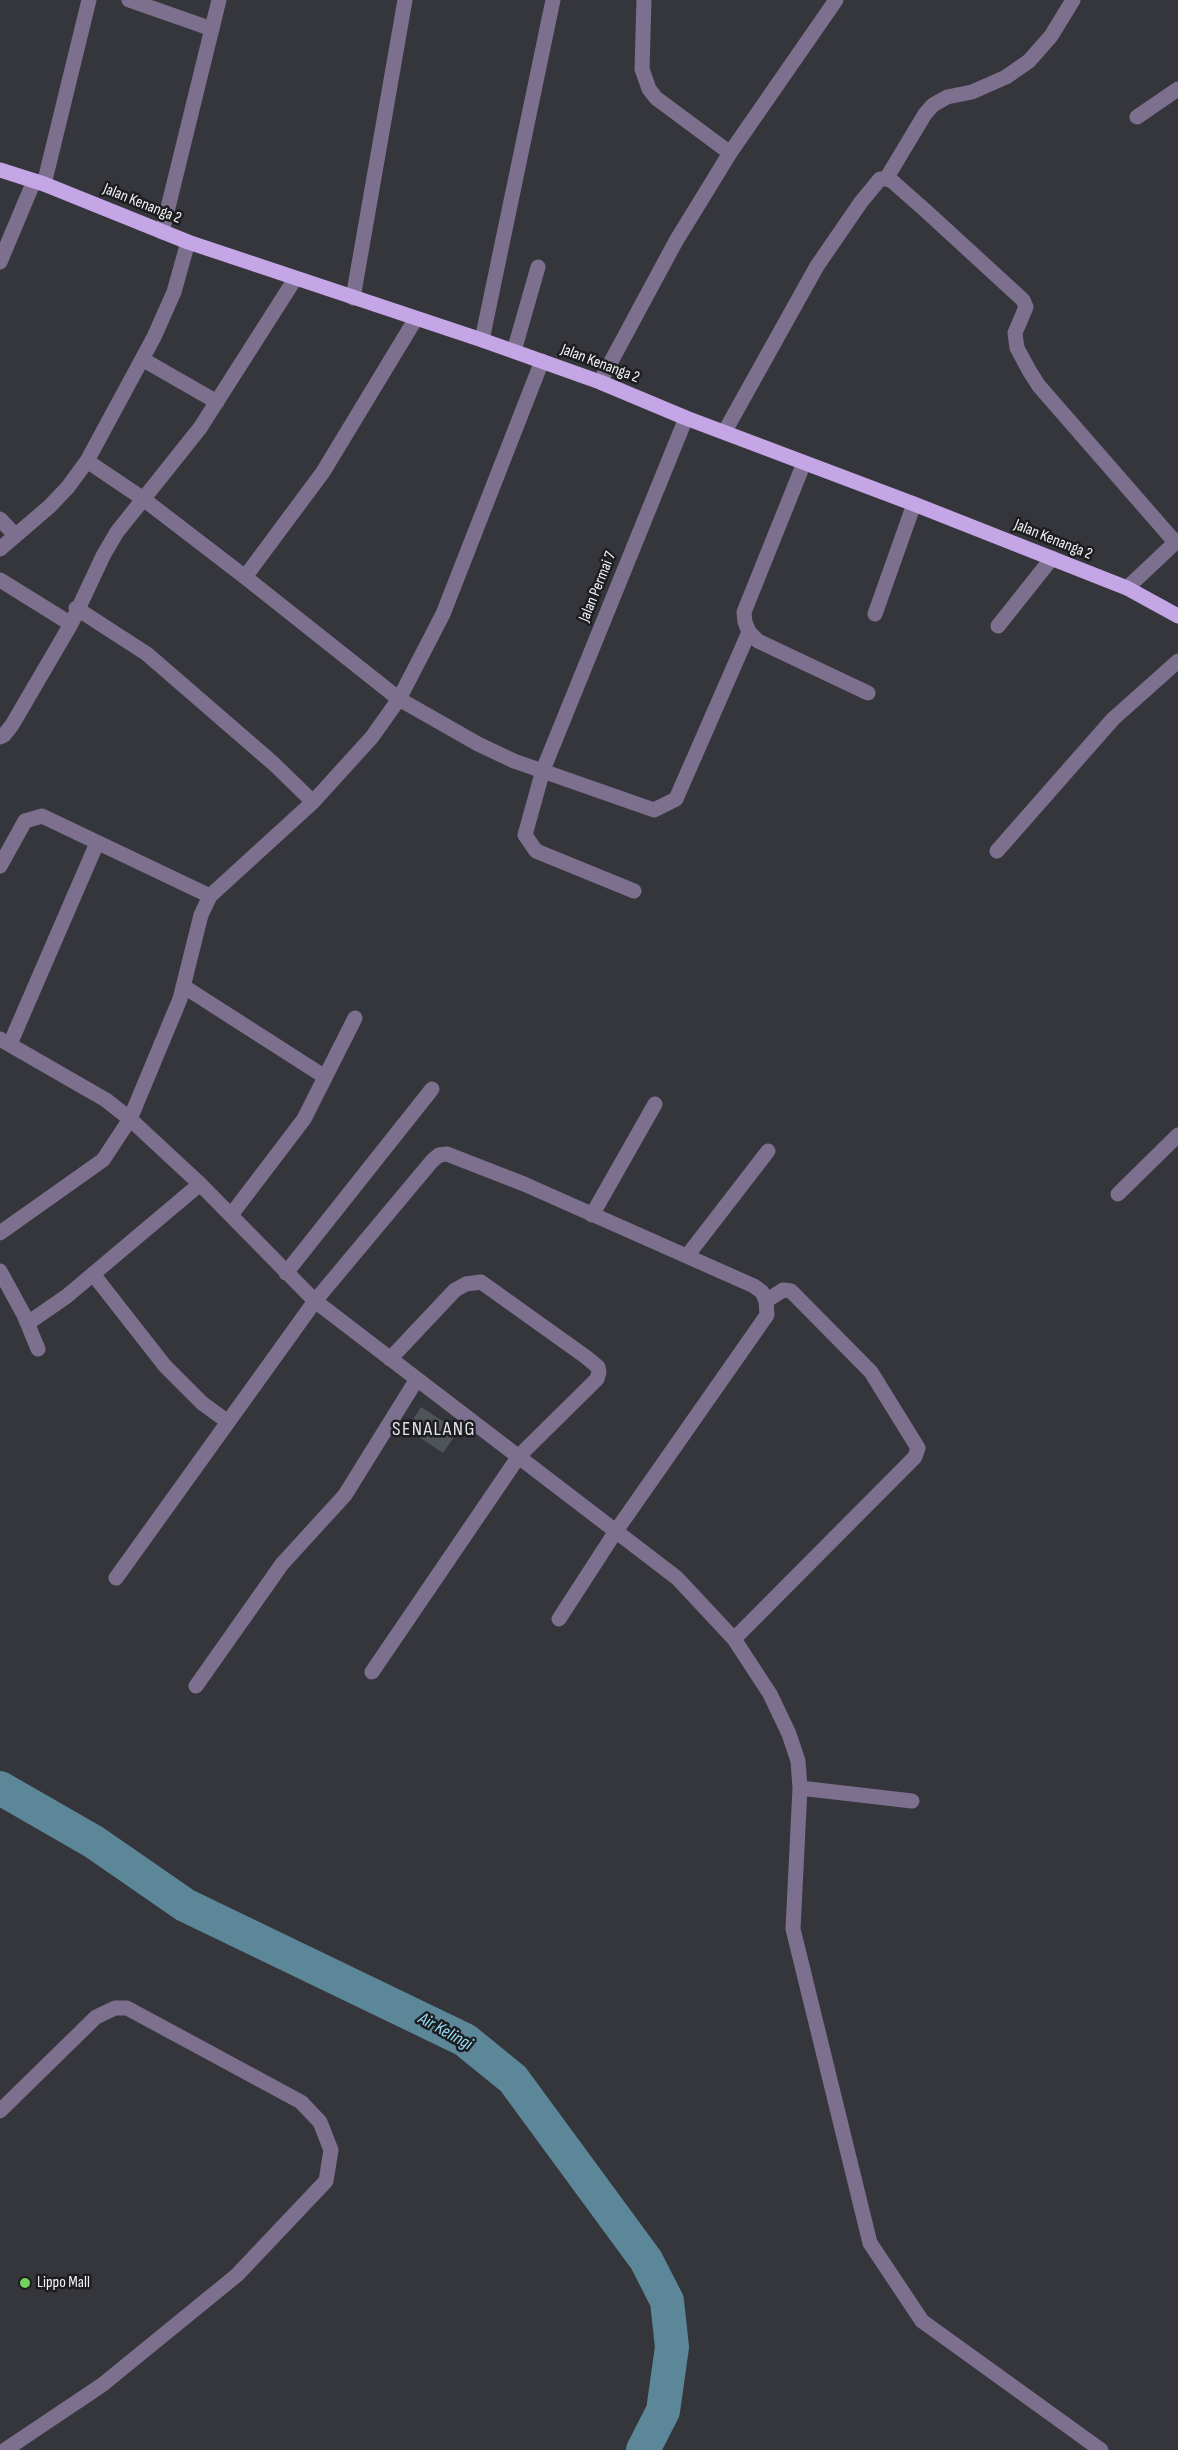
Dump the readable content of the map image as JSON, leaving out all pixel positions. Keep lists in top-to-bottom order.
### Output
{
  "streets": {
    "main road": ["Jalan Kenanga 2"],
    "street": ["Jalan Permai 7"]
  },
  "crossings": [
    ["Jalan Kenanga 2", "Jalan Permai 7"]
  ],
  "districts": ["SENALANG"],
  "water": ["Air Kelingi"],
  "places": ["Lippo Mall"]
}
